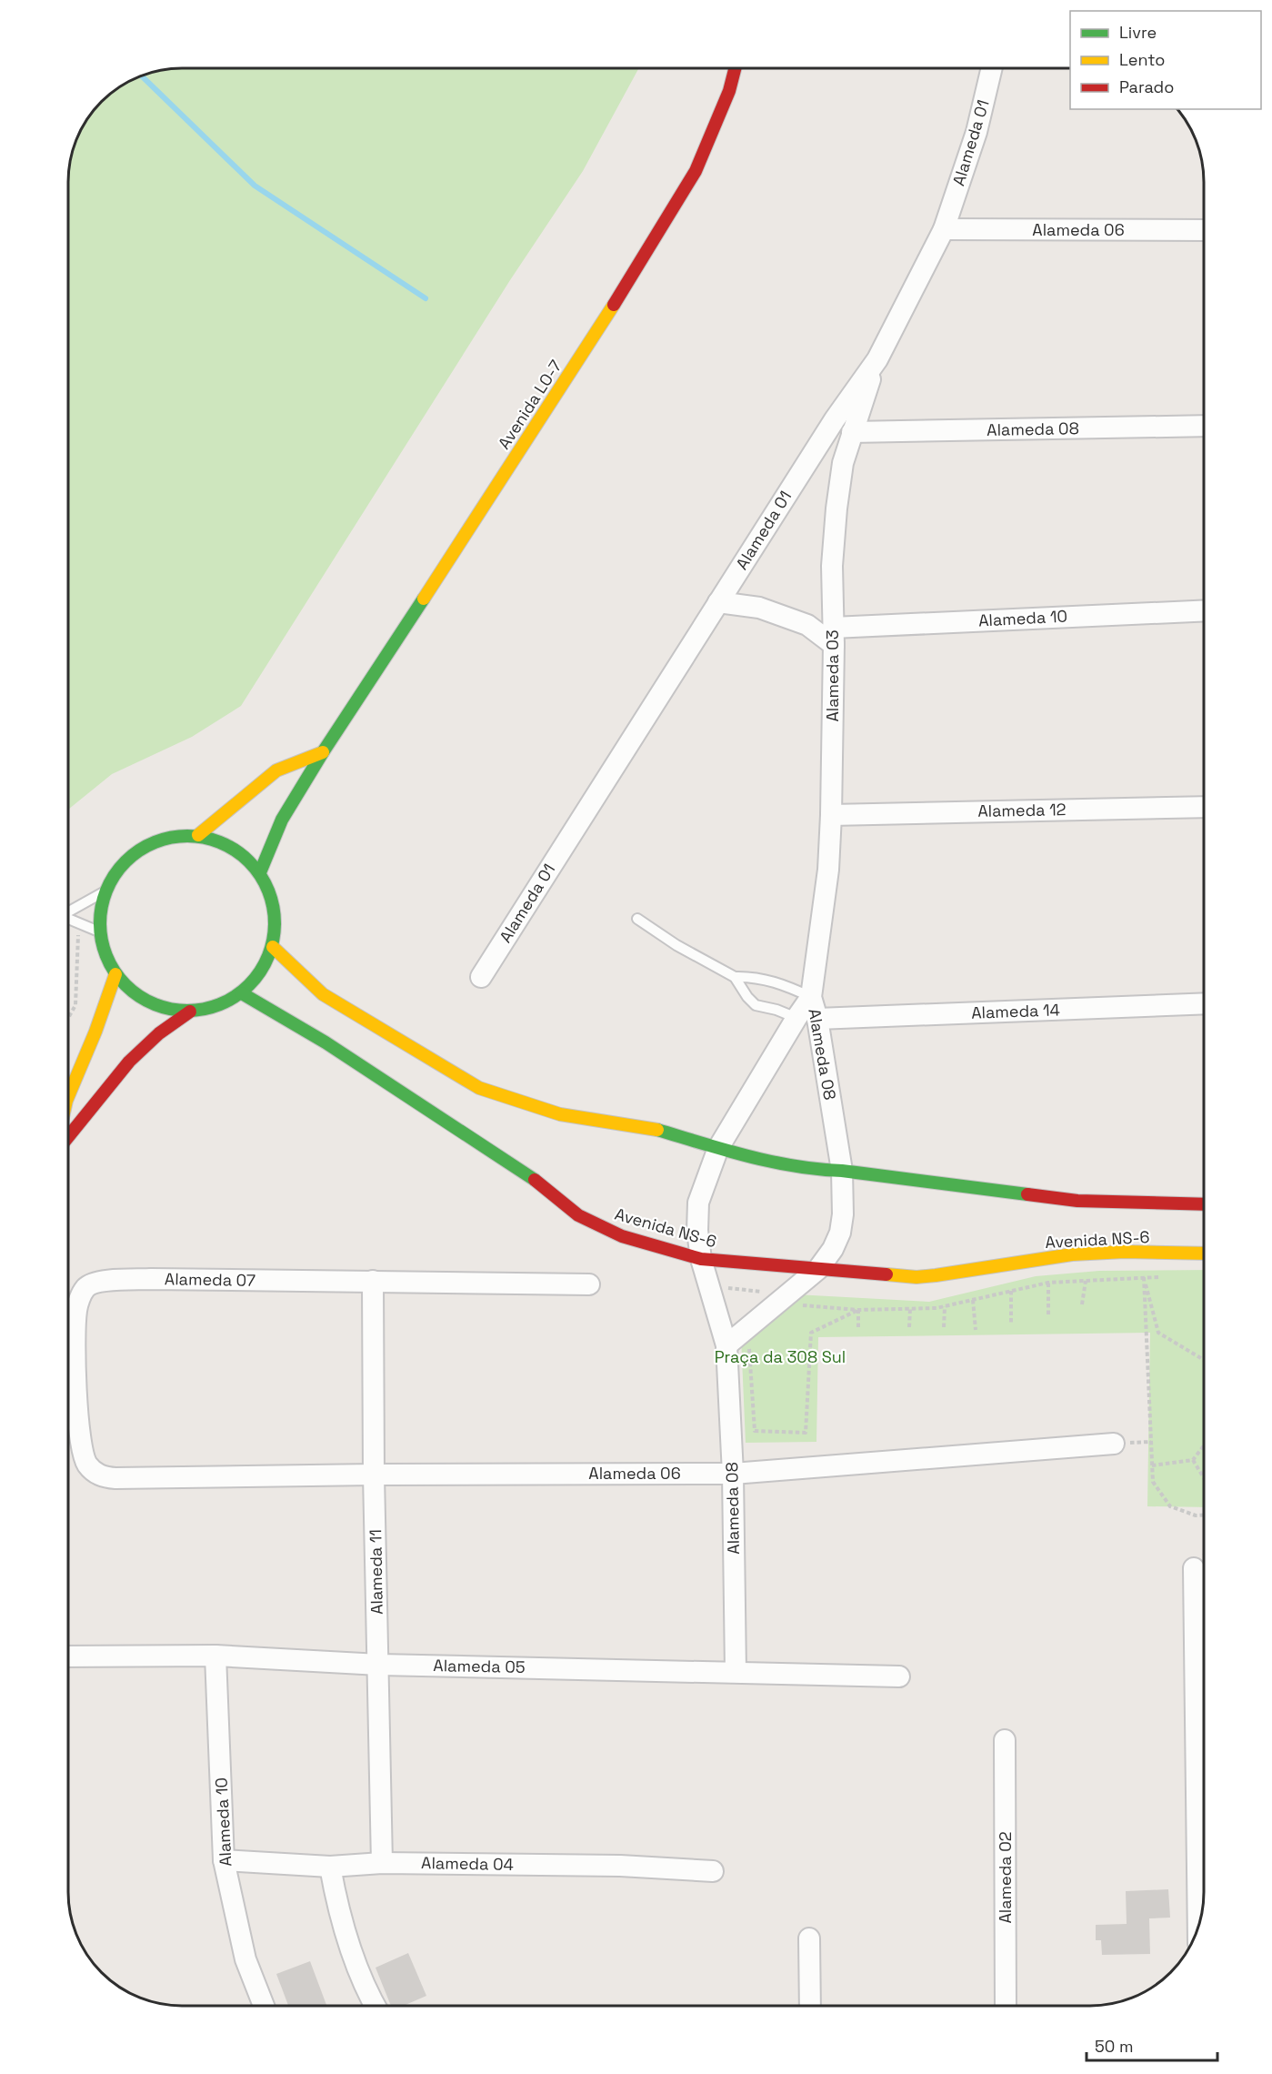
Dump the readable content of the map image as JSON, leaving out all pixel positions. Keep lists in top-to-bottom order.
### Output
{
  "streets": {
    "street": [
      "Alameda 01",
      "Alameda 06",
      "Avenida LO-7",
      "Alameda 08",
      "Alameda 10",
      "Alameda 03",
      "Alameda 12",
      "Alameda 14",
      "Avenida NS-6",
      "Alameda 07",
      "Alameda 11",
      "Alameda 05",
      "Alameda 04",
      "Alameda 02"
    ]
  },
  "crossings": [
    ["Alameda 01", "Alameda 06"],
    ["Alameda 01", "Alameda 03"],
    ["Alameda 06", "Alameda 08"],
    ["Alameda 06", "Alameda 07"],
    ["Alameda 06", "Alameda 11"],
    ["Avenida LO-7", "Avenida NS-6"],
    ["Alameda 08", "Alameda 03"],
    ["Alameda 08", "Alameda 14"],
    ["Alameda 08", "Avenida NS-6"],
    ["Alameda 08", "Alameda 05"],
    ["Alameda 10", "Alameda 03"],
    ["Alameda 10", "Alameda 05"],
    ["Alameda 10", "Alameda 04"],
    ["Alameda 03", "Alameda 12"],
    ["Alameda 07", "Alameda 11"],
    ["Alameda 11", "Alameda 05"],
    ["Alameda 11", "Alameda 04"]
  ],
  "parks": ["Praça da 308 Sul"],
  "legend": ["Livre", "Lento", "Parado"],
  "scale_bar": "50 m"
}
